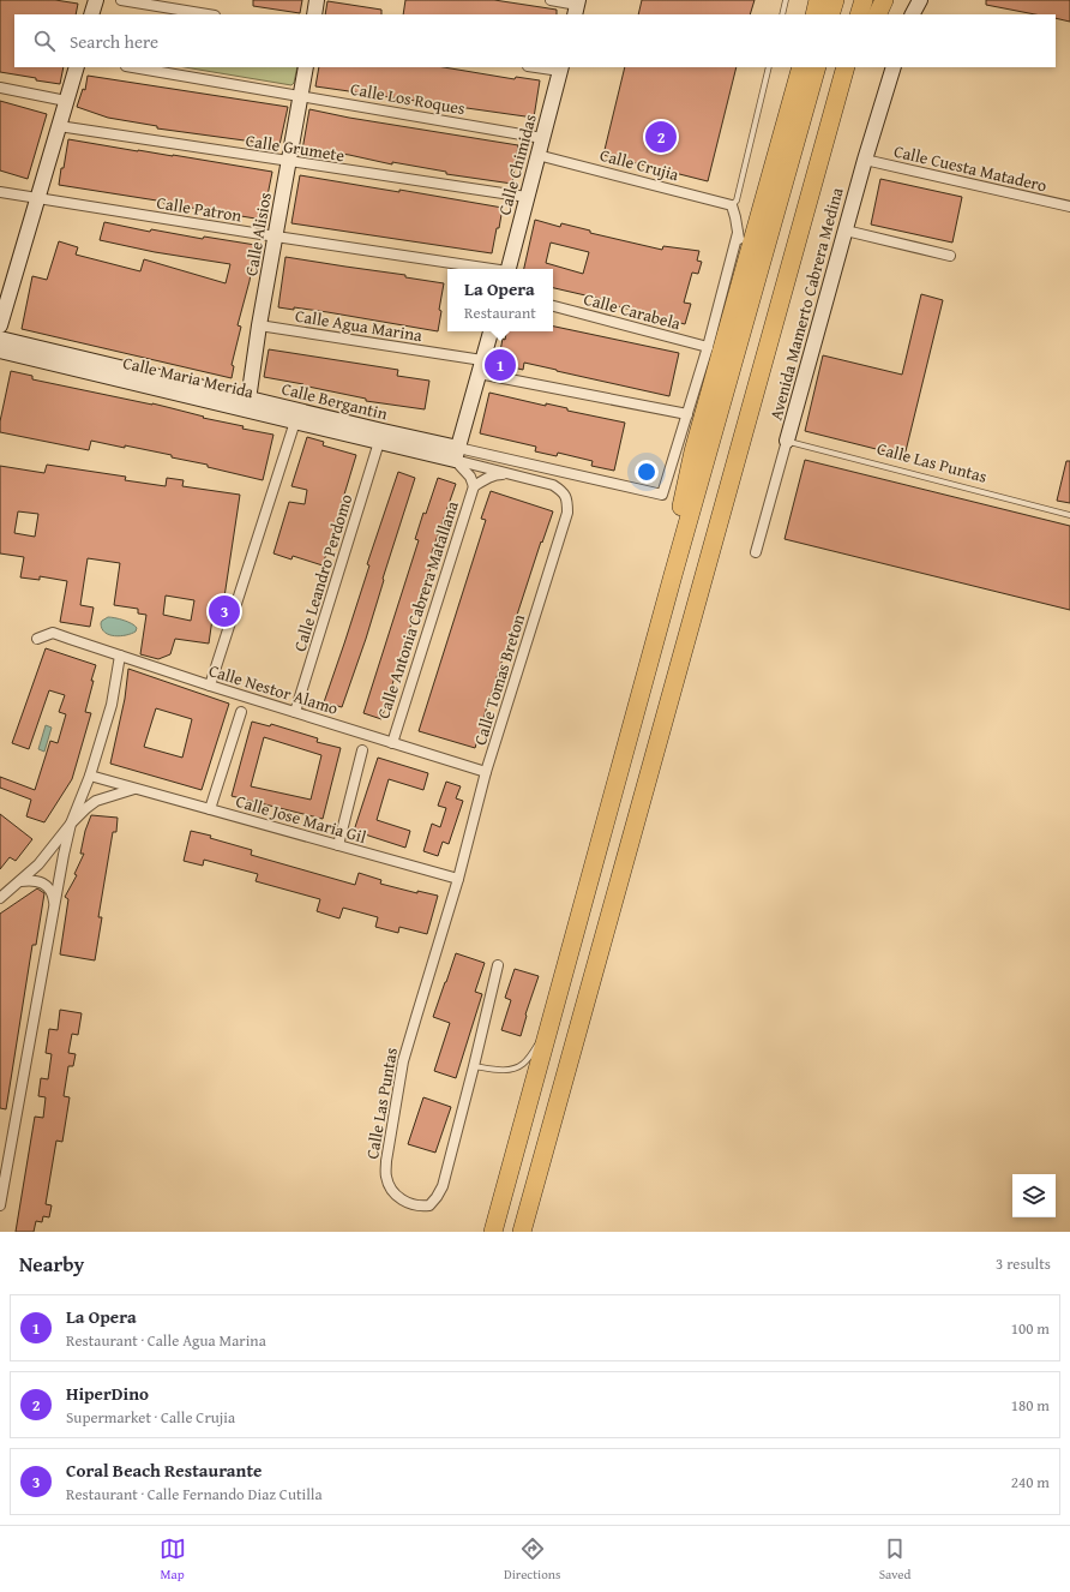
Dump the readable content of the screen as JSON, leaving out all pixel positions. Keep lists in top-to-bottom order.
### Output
{
  "streets": {
    "street": [
      "Calle Los Roques",
      "Calle Grumete",
      "Calle Chimidas",
      "Calle Crujia",
      "Calle Cuesta Matadero",
      "Calle Patron",
      "Calle Alisios",
      "Avenida Mamerto Cabrera Medina",
      "Calle Carabela",
      "Calle Agua Marina",
      "Calle Maria Merida",
      "Calle Bergantin",
      "Calle Las Puntas",
      "Calle Leandro Perdomo",
      "Calle Antonia Cabrera Matallana",
      "Calle Tomas Breton",
      "Calle Nestor Alamo",
      "Calle Jose Maria Gil"
    ]
  },
  "crossings": [
    ["Calle Los Roques", "Calle Chimidas"],
    ["Calle Los Roques", "Calle Alisios"],
    ["Calle Grumete", "Calle Chimidas"],
    ["Calle Grumete", "Calle Alisios"],
    ["Calle Chimidas", "Calle Crujia"],
    ["Calle Cuesta Matadero", "Avenida Mamerto Cabrera Medina"],
    ["Calle Patron", "Calle Alisios"],
    ["Calle Alisios", "Calle Agua Marina"],
    ["Calle Alisios", "Calle Bergantin"],
    ["Avenida Mamerto Cabrera Medina", "Calle Las Puntas"],
    ["Calle Agua Marina", "Calle Bergantin"],
    ["Calle Maria Merida", "Calle Bergantin"],
    ["Calle Las Puntas", "Calle Tomas Breton"],
    ["Calle Las Puntas", "Calle Jose Maria Gil"],
    ["Calle Leandro Perdomo", "Calle Nestor Alamo"],
    ["Calle Antonia Cabrera Matallana", "Calle Nestor Alamo"],
    ["Calle Tomas Breton", "Calle Nestor Alamo"],
    ["Calle Tomas Breton", "Calle Jose Maria Gil"]
  ],
  "page": {
    "search": "Search here",
    "pins": ["2", "1", "3"],
    "popup": ["La Opera", "Restaurant"],
    "heading": ["Nearby", "3 results"],
    "list": [
      {
        "mark": "1",
        "name": "La Opera",
        "note": "Restaurant · Calle Agua Marina",
        "value": "100 m"
      },
      {
        "mark": "2",
        "name": "HiperDino",
        "note": "Supermarket · Calle Crujia",
        "value": "180 m"
      },
      {
        "mark": "3",
        "name": "Coral Beach Restaurante",
        "note": "Restaurant · Calle Fernando Diaz Cutilla",
        "value": "240 m"
      }
    ],
    "nav": ["Map", "Directions", "Saved"]
  }
}
